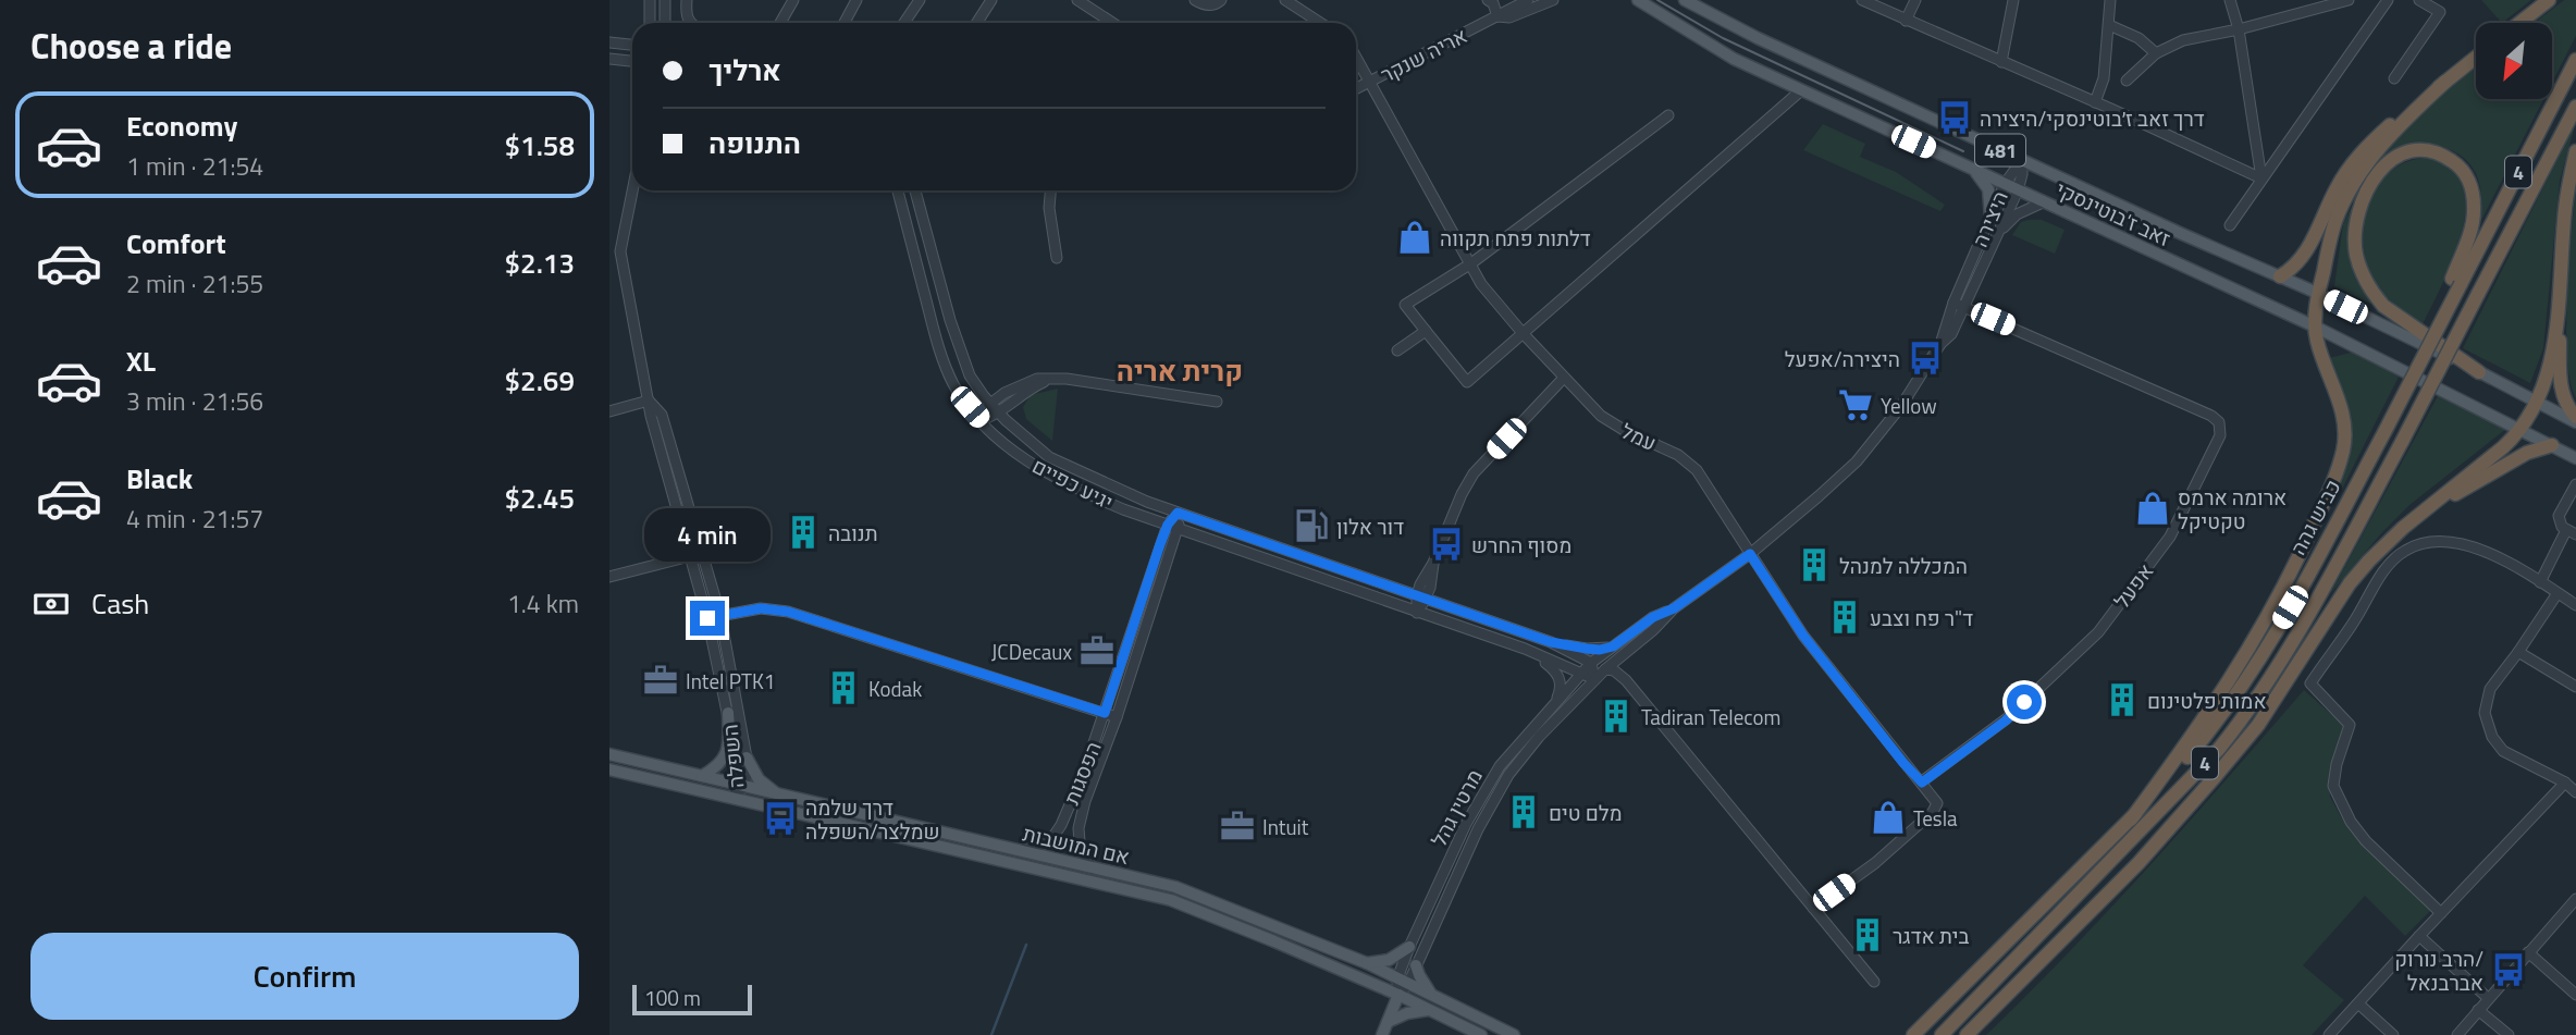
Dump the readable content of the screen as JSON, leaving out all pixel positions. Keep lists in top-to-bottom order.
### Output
{
  "streets": {
    "highway": ["4", "כביש גהה"],
    "main road": [
      "481",
      "זאב ז'בוטינסקי",
      "מרטין גהל",
      "אם המושבות"
    ],
    "street": [
      "אריה שנקר",
      "היצירה",
      "עמל",
      "יגיע כפיים",
      "אפעל",
      "השפלה",
      "הפסגות"
    ]
  },
  "crossings": [
    ["אריה שנקר", "עמל"],
    ["זאב ז'בוטינסקי", "היצירה"],
    ["היצירה", "עמל"],
    ["היצירה", "אפעל"],
    ["היצירה", "מרטין גהל"],
    ["עמל", "אפעל"],
    ["יגיע כפיים", "הפסגות"],
    ["השפלה", "אם המושבות"],
    ["הפסגות", "אם המושבות"],
    ["מרטין גהל", "אם המושבות"]
  ],
  "districts": ["קרית אריה"],
  "places": {
    "bus stop": [
      "דרך זאב ז׳בוטינסקי/היצירה",
      "היצירה/אפעל",
      "מסוף החרש",
      "דרך שלמה שמלצר/השפלה",
      "הרב נורוק/ אברבנאל"
    ],
    "shop": ["דלתות פתח תקווה", "ארומה ארמס טקטיקל", "Tesla"],
    "supermarket": ["Yellow"],
    "fuel station": ["דור אלון"],
    "building": [
      "תנובה",
      "המכללה למנהל",
      "ד\"ר פח וצבע",
      "Kodak",
      "אמות פלטינום",
      "Tadiran Telecom",
      "מלם טים",
      "בית אדגר"
    ],
    "office": ["JCDecaux", "Intel PTK1", "Intuit"]
  },
  "scale_bar": "100 m",
  "north": "bottom left",
  "page": {
    "heading": "Choose a ride",
    "banner": ["ארליך", "התנופה"],
    "list": [
      {
        "name": "Economy",
        "note": "1 min · 21:54",
        "value": "$1.58"
      },
      {
        "name": "Comfort",
        "note": "2 min · 21:55",
        "value": "$2.13"
      },
      {
        "name": "XL",
        "note": "3 min · 21:56",
        "value": "$2.69"
      },
      {
        "name": "Black",
        "note": "4 min · 21:57",
        "value": "$2.45"
      }
    ],
    "bubble": "4 min",
    "pay": ["Cash", "1.4 km"],
    "buttons": "Confirm",
    "scale": "100 m"
  }
}
